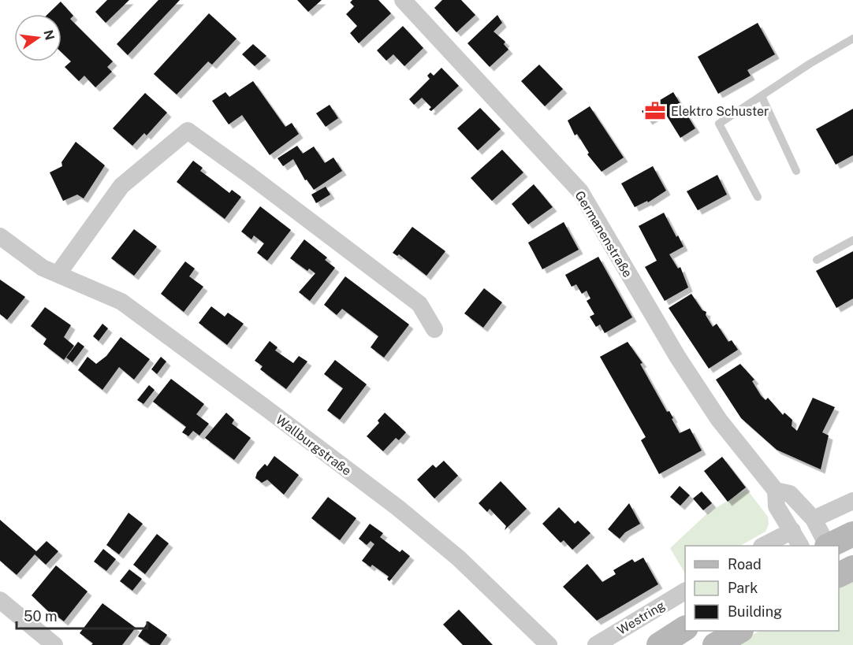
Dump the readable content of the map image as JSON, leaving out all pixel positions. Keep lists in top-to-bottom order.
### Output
{
  "streets": {
    "street": ["Germanenstraße", "Wallburgstraße", "Westring"]
  },
  "places": {
    "office": ["Elektro Schuster"]
  },
  "legend": ["Road", "Park", "Building"],
  "scale_bar": "50 m",
  "north": "right"
}
